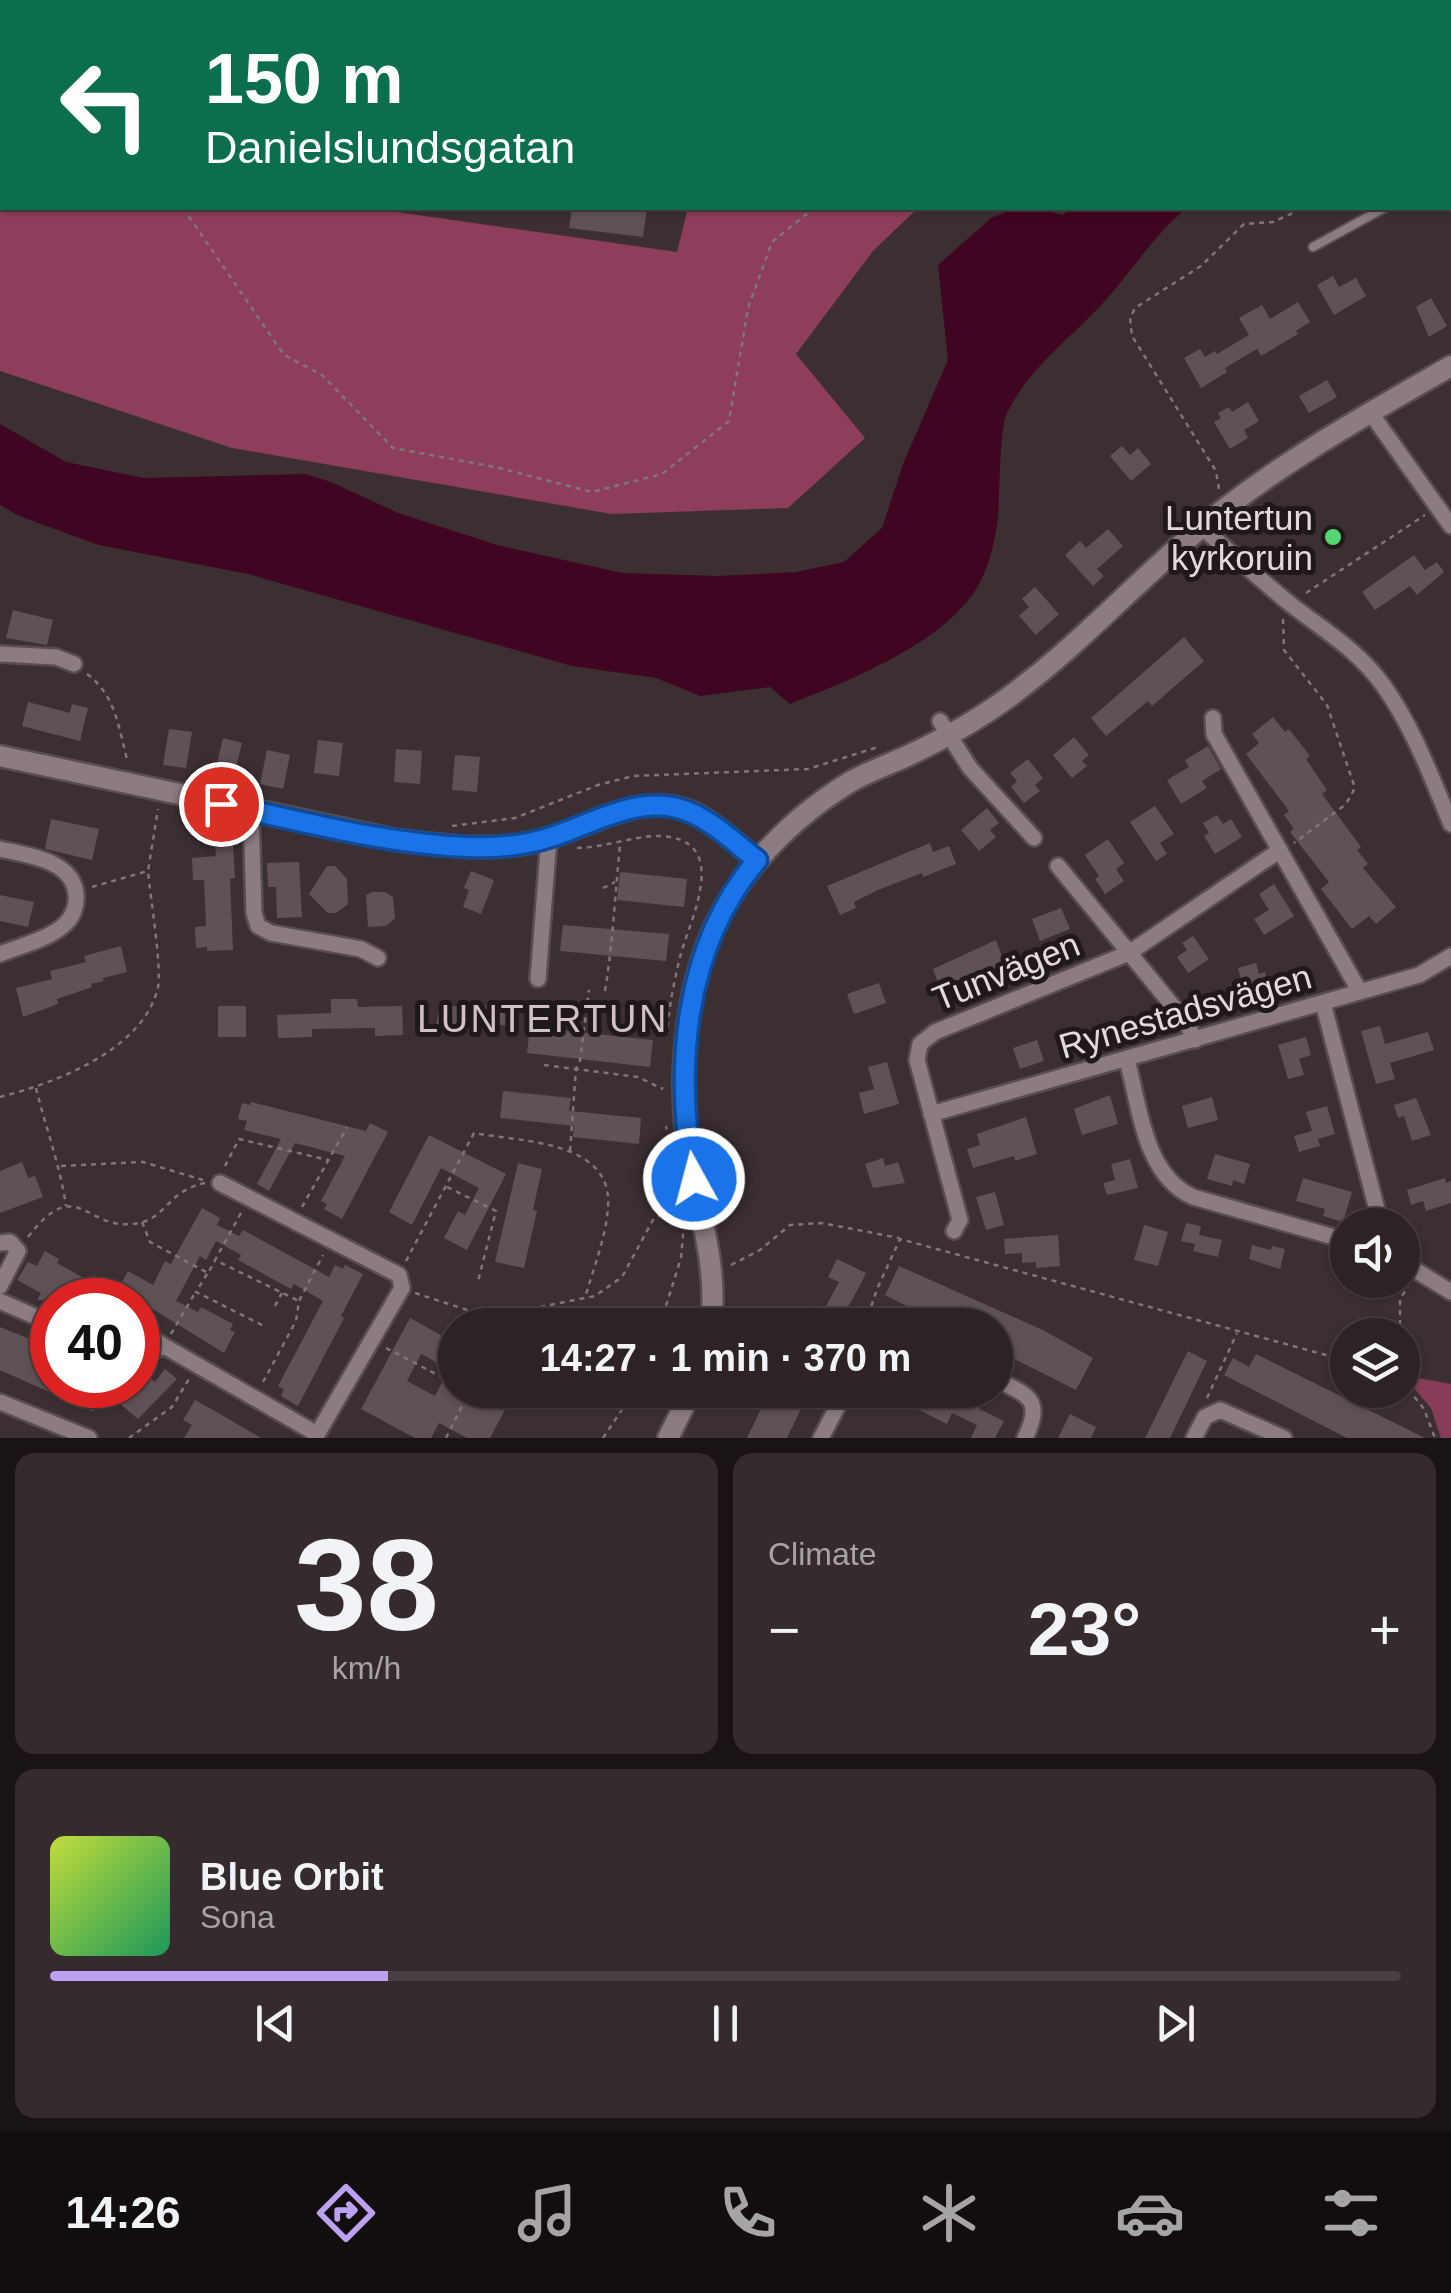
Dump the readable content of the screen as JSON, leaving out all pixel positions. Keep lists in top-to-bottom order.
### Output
{
  "streets": {
    "street": ["Tunvägen", "Rynestadsvägen"]
  },
  "crossings": [
    ["Tunvägen", "Rynestadsvägen"]
  ],
  "districts": ["LUNTERTUN"],
  "places": ["Luntertun kyrkoruin"],
  "page": {
    "turn": ["150 m", "Danielslundsgatan"],
    "limit": "40",
    "trip": "14:27 · 1 min · 370 m",
    "tile": [
      ["38", "km/h"],
      "Climate"
    ],
    "heat": ["−", "23°", "+"],
    "song": ["Blue Orbit", "Sona"],
    "tabs": "14:26"
  }
}
